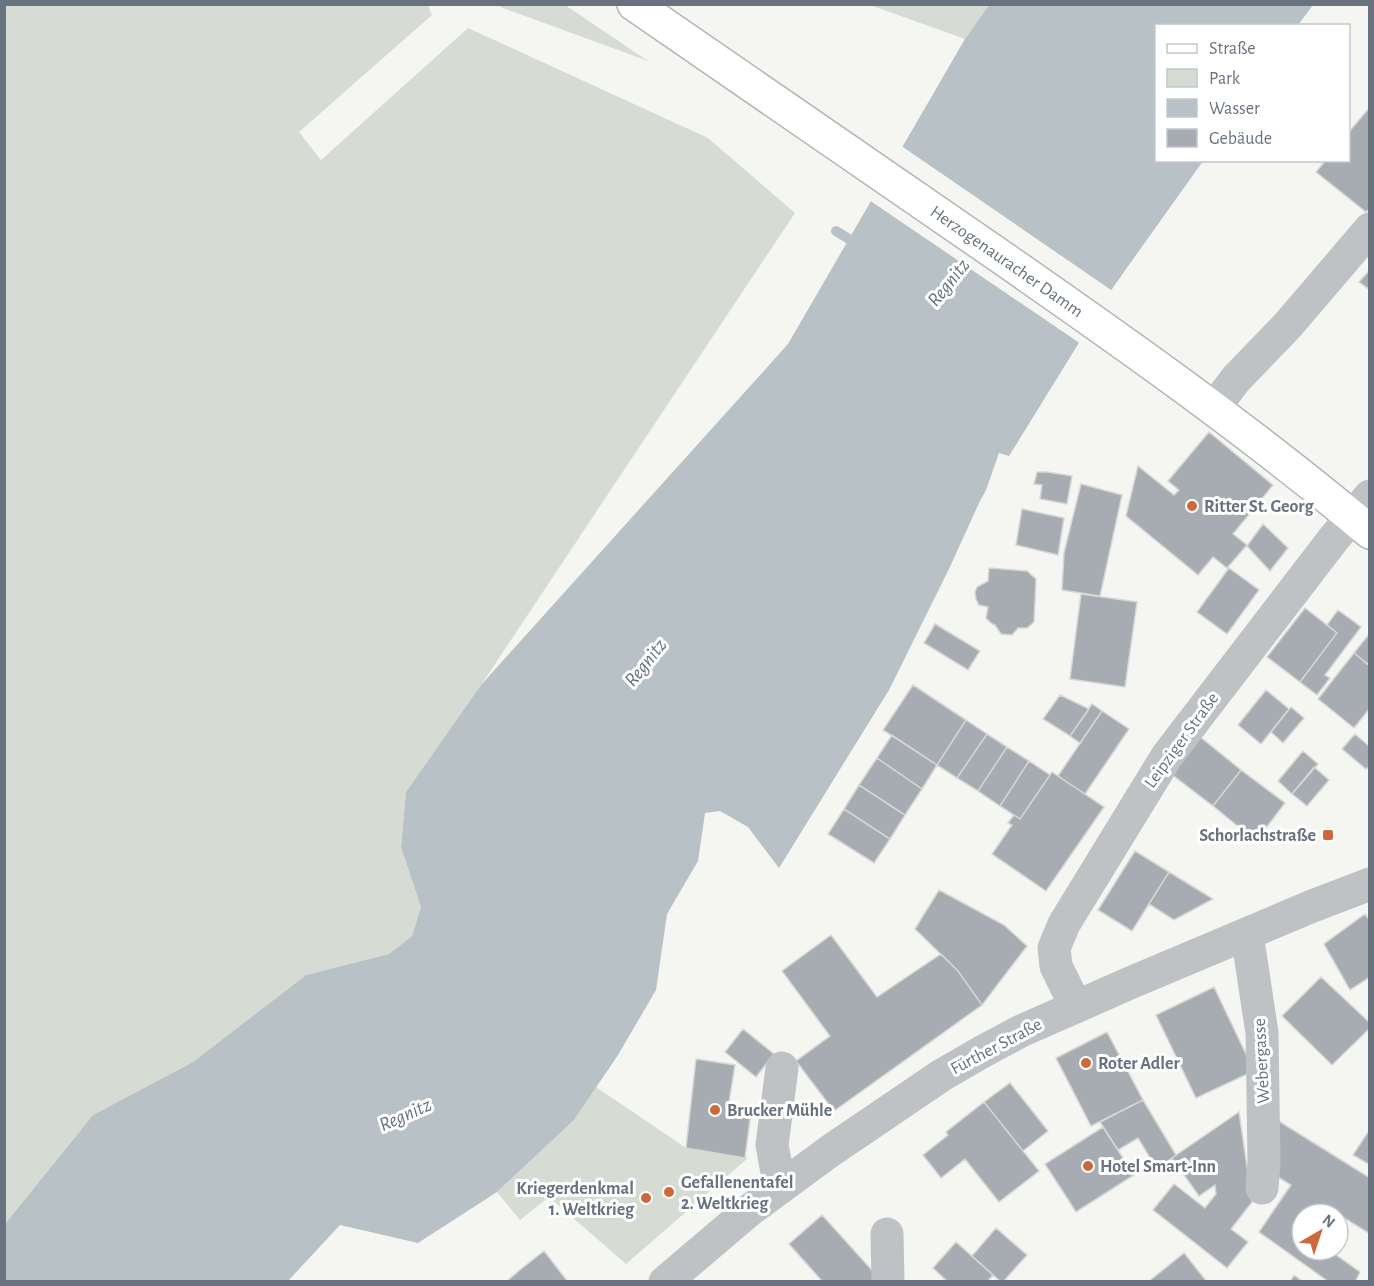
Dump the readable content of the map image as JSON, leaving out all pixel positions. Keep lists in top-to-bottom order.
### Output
{
  "streets": {
    "main road": ["Herzogenauracher Damm"],
    "street": ["Leipziger Straße", "Fürther Straße", "Webergasse"]
  },
  "crossings": [
    ["Herzogenauracher Damm", "Leipziger Straße"],
    ["Leipziger Straße", "Fürther Straße"],
    ["Fürther Straße", "Webergasse"]
  ],
  "water": ["Regnitz"],
  "places": {
    "other": [
      "Ritter St. Georg",
      "Roter Adler",
      "Brucker Mühle",
      "Hotel Smart-Inn",
      "Gefallenentafel 2. Weltkrieg",
      "Kriegerdenkmal 1. Weltkrieg"
    ],
    "transit": ["Schorlachstraße"]
  },
  "legend": [
    "Straße",
    "Park",
    "Wasser",
    "Gebäude"
  ],
  "north": "top right"
}
